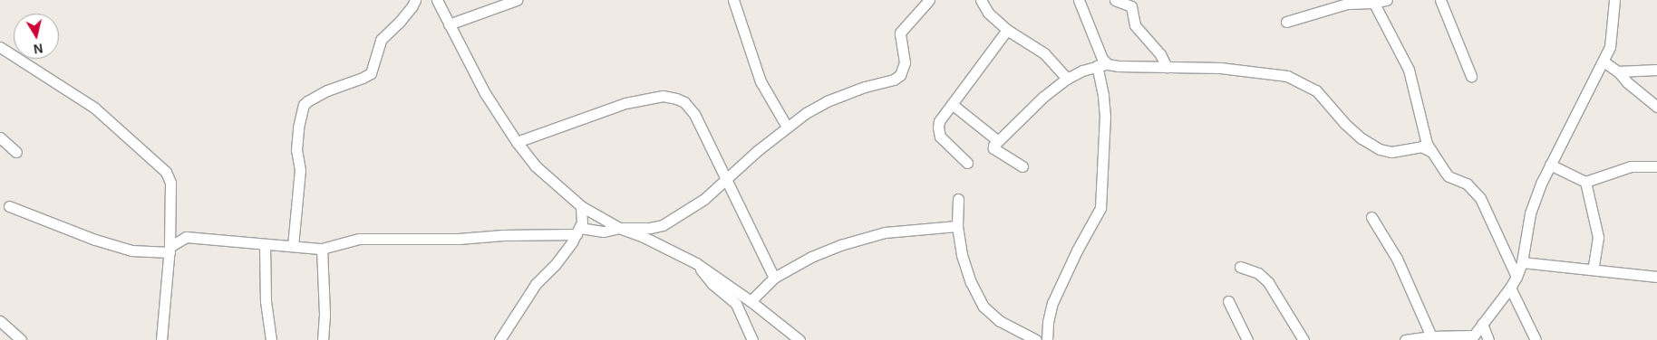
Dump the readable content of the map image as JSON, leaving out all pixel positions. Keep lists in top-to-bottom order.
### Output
{
  "north": "bottom"
}
